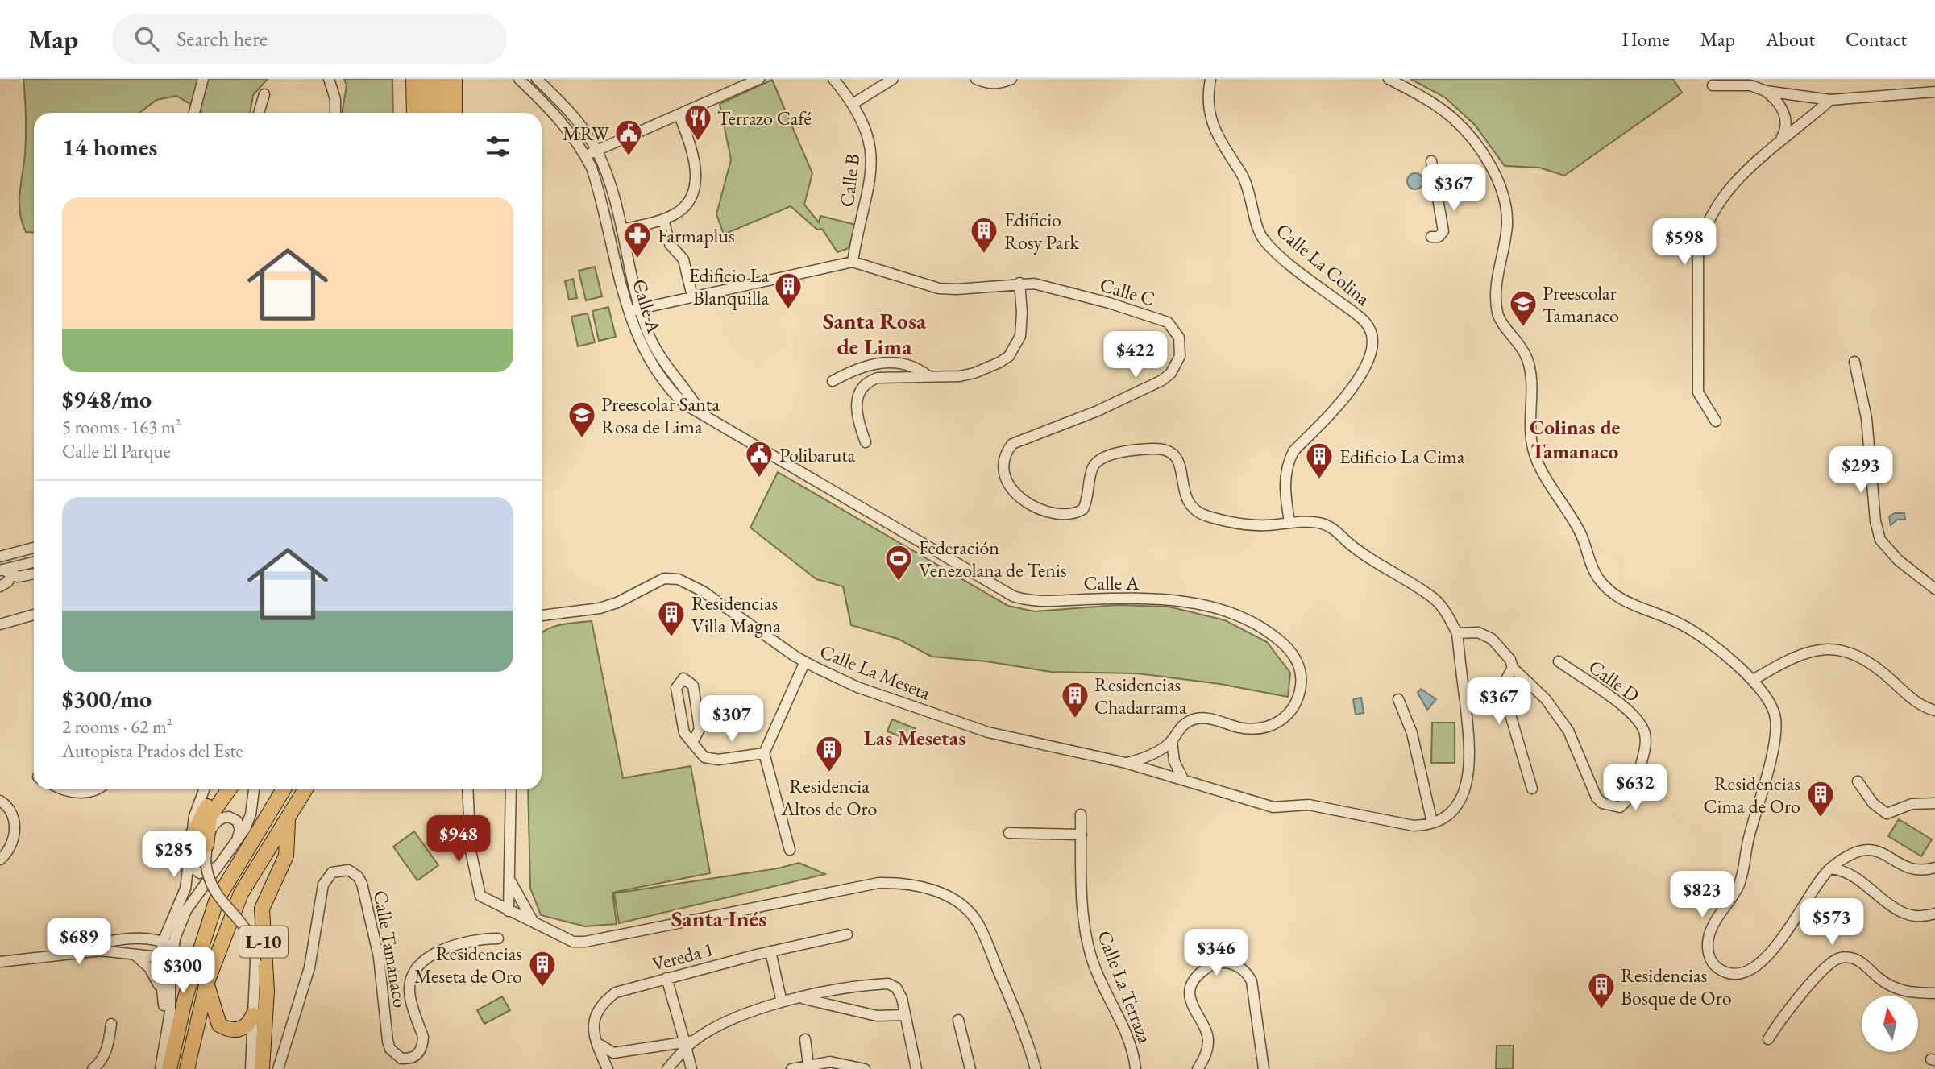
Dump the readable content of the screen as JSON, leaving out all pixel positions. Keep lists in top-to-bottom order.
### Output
{
  "streets": {
    "highway": ["L-10"],
    "street": [
      "Calle B",
      "Calle La Colina",
      "Calle C",
      "Calle A",
      "Calle La Meseta",
      "Calle D",
      "Calle Tamanaco",
      "Vereda 1",
      "Calle La Terraza"
    ]
  },
  "crossings": [
    ["Calle B", "Calle C"],
    ["Calle La Colina", "Calle C"],
    ["Calle C", "Calle A"],
    ["Calle A", "Calle La Meseta"]
  ],
  "districts": [
    "Santa Rosa de Lima",
    "Colinas de Tamanaco",
    "Las Mesetas",
    "Santa Inés"
  ],
  "places": {
    "restaurant": ["Terrazo Café"],
    "public building": ["MRW", "Polibaruta"],
    "building": [
      "Edificio Rosy Park",
      "Edificio La Blanquilla",
      "Edificio La Cima",
      "Residencias Villa Magna",
      "Residencias Chadarrama",
      "Residencia Altos de Oro",
      "Residencias Cima de Oro",
      "Residencias Meseta de Oro",
      "Residencias Bosque de Oro"
    ],
    "pharmacy": ["Farmaplus"],
    "school or university": ["Preescolar Tamanaco", "Preescolar Santa Rosa de Lima"],
    "sports": ["Federación Venezolana de Tenis"]
  },
  "north": "top",
  "page": {
    "header": "Map",
    "search": "Search here",
    "nav": [
      "Home",
      "Map",
      "About",
      "Contact"
    ],
    "heading": "14 homes",
    "price": [
      "$367",
      "$598",
      "$422",
      "$293",
      "$367",
      "$307",
      "$632",
      "$948",
      "$285",
      "$823",
      "$573",
      "$689",
      "$346",
      "$300"
    ],
    "list": [
      {
        "name": "$948/mo",
        "note": "5 rooms · 163 m² · Calle El Parque"
      },
      {
        "name": "$300/mo",
        "note": "2 rooms · 62 m² · Autopista Prados del Este"
      }
    ]
  }
}
